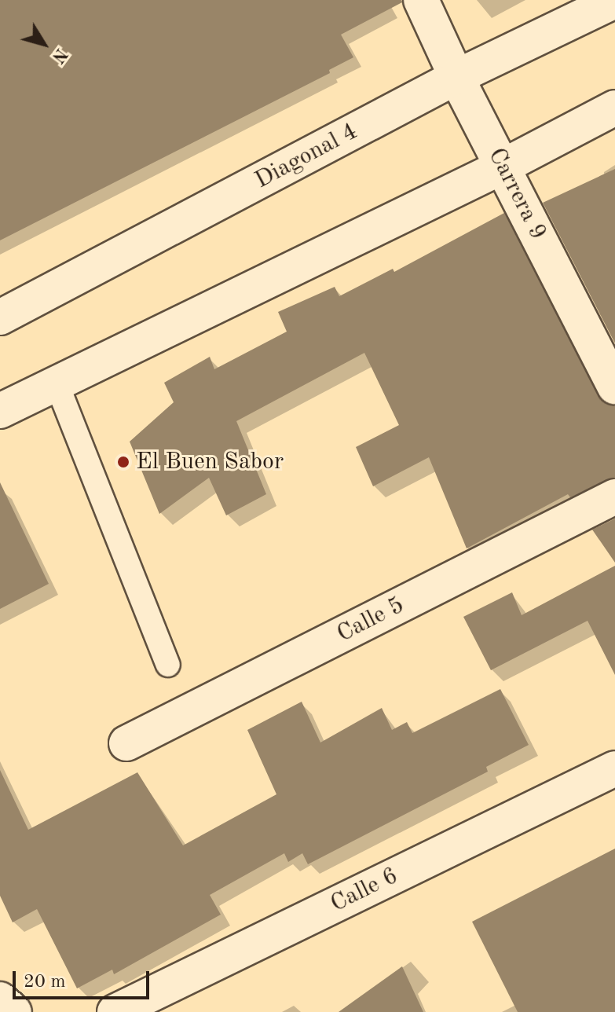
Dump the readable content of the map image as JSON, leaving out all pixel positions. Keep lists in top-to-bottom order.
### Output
{
  "streets": {
    "street": [
      "Diagonal 4",
      "Carrera 9",
      "Calle 5",
      "Calle 6"
    ]
  },
  "crossings": [
    ["Diagonal 4", "Carrera 9"]
  ],
  "places": ["El Buen Sabor"],
  "scale_bar": "20 m",
  "north": "bottom right"
}
